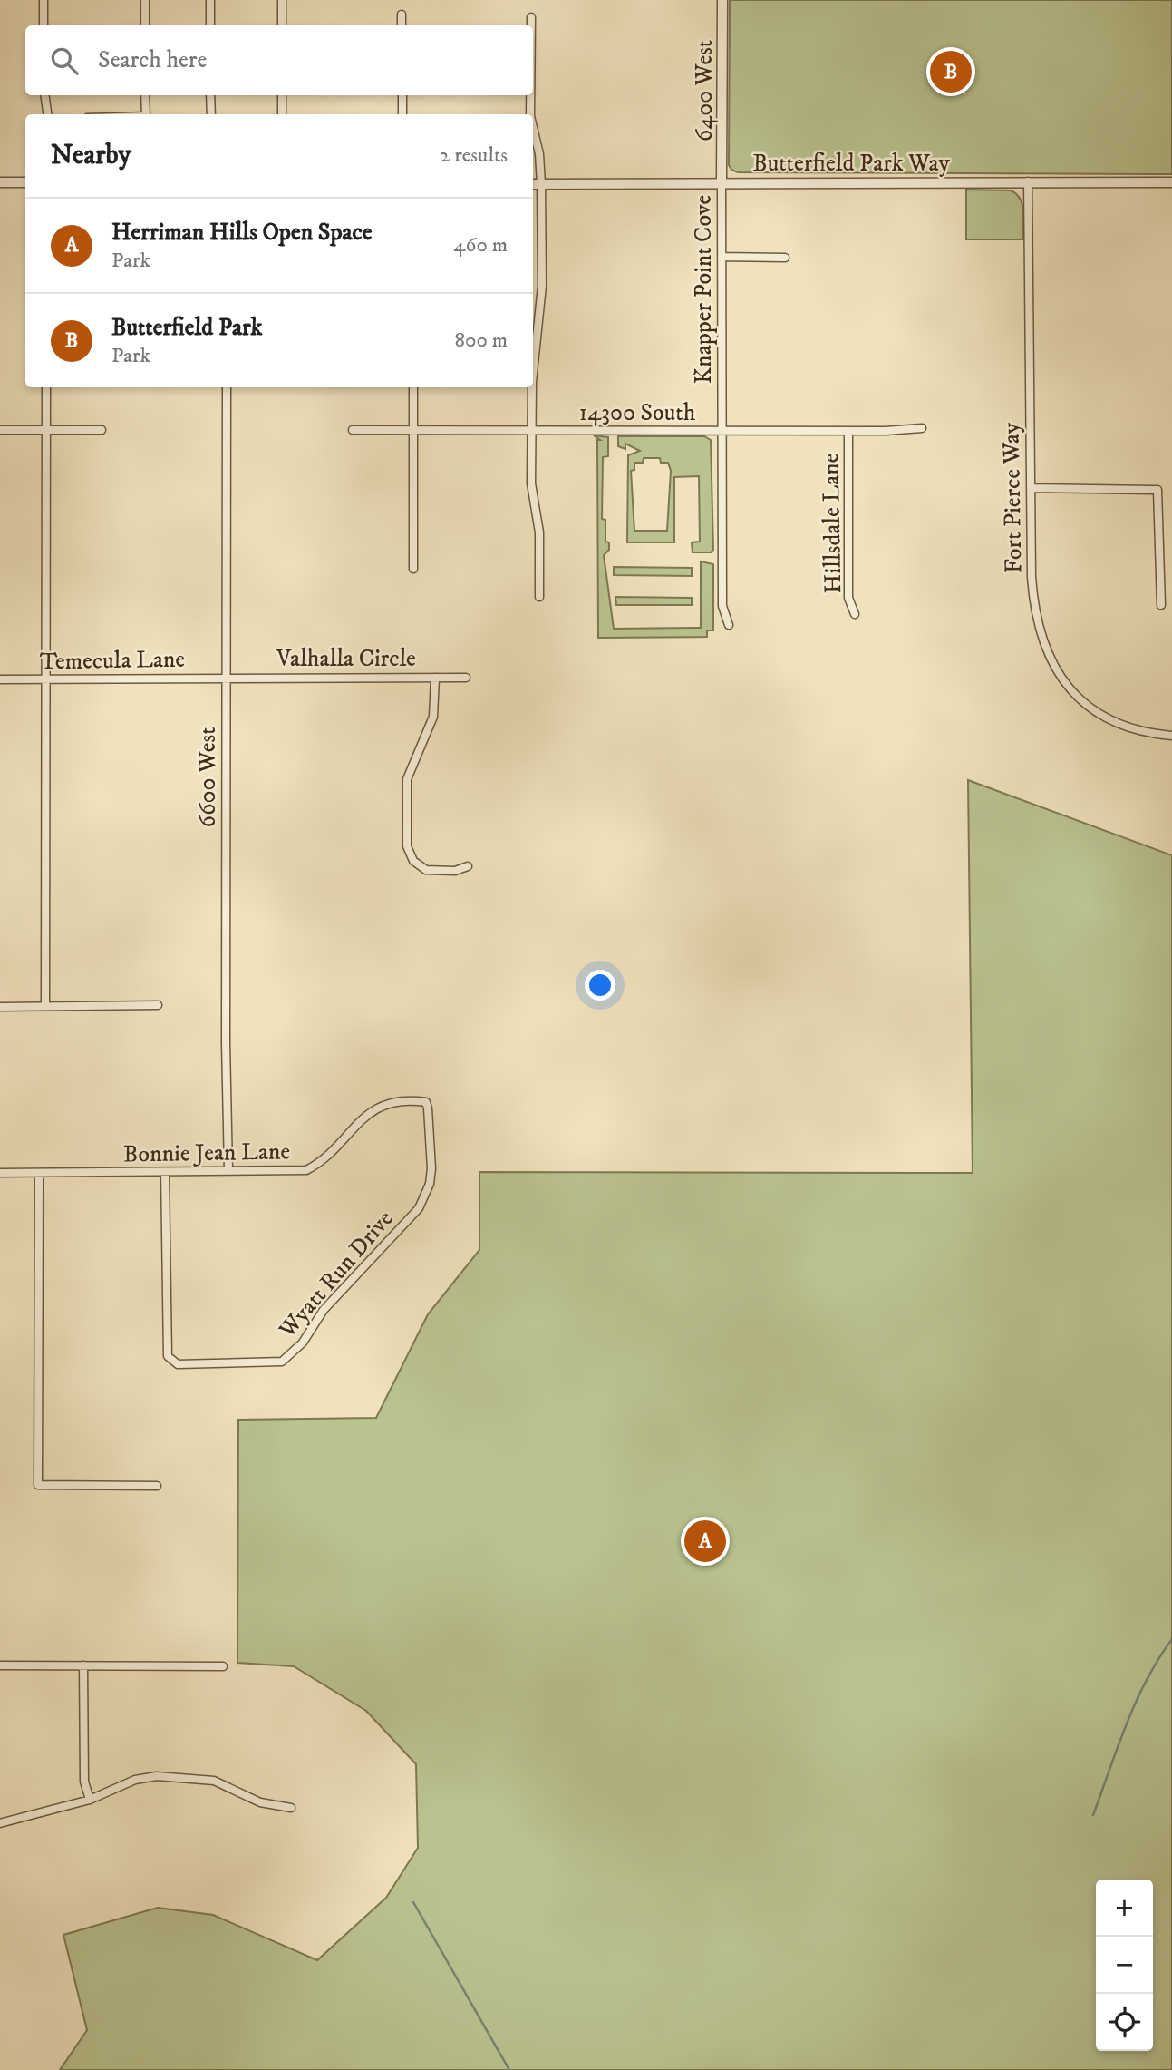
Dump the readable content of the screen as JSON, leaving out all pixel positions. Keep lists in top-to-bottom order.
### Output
{
  "streets": {
    "street": [
      "6400 West",
      "Butterfield Park Way",
      "Knapper Point Cove",
      "14300 South",
      "Fort Pierce Way",
      "Hillsdale Lane",
      "Valhalla Circle",
      "Temecula Lane",
      "6600 West",
      "Bonnie Jean Lane",
      "Wyatt Run Drive"
    ]
  },
  "crossings": [
    ["6400 West", "Butterfield Park Way"],
    ["6400 West", "Knapper Point Cove"],
    ["Butterfield Park Way", "Knapper Point Cove"],
    ["Butterfield Park Way", "Fort Pierce Way"],
    ["Knapper Point Cove", "14300 South"],
    ["14300 South", "Hillsdale Lane"],
    ["Valhalla Circle", "Temecula Lane"],
    ["Valhalla Circle", "6600 West"],
    ["Temecula Lane", "6600 West"],
    ["6600 West", "Bonnie Jean Lane"],
    ["Bonnie Jean Lane", "Wyatt Run Drive"]
  ],
  "page": {
    "search": "Search here",
    "pins": ["B", "A"],
    "heading": ["Nearby", "2 results"],
    "list": [
      {
        "mark": "A",
        "name": "Herriman Hills Open Space",
        "note": "Park",
        "value": "460 m"
      },
      {
        "mark": "B",
        "name": "Butterfield Park",
        "note": "Park",
        "value": "800 m"
      }
    ],
    "map_buttons": ["+", "−"]
  }
}
